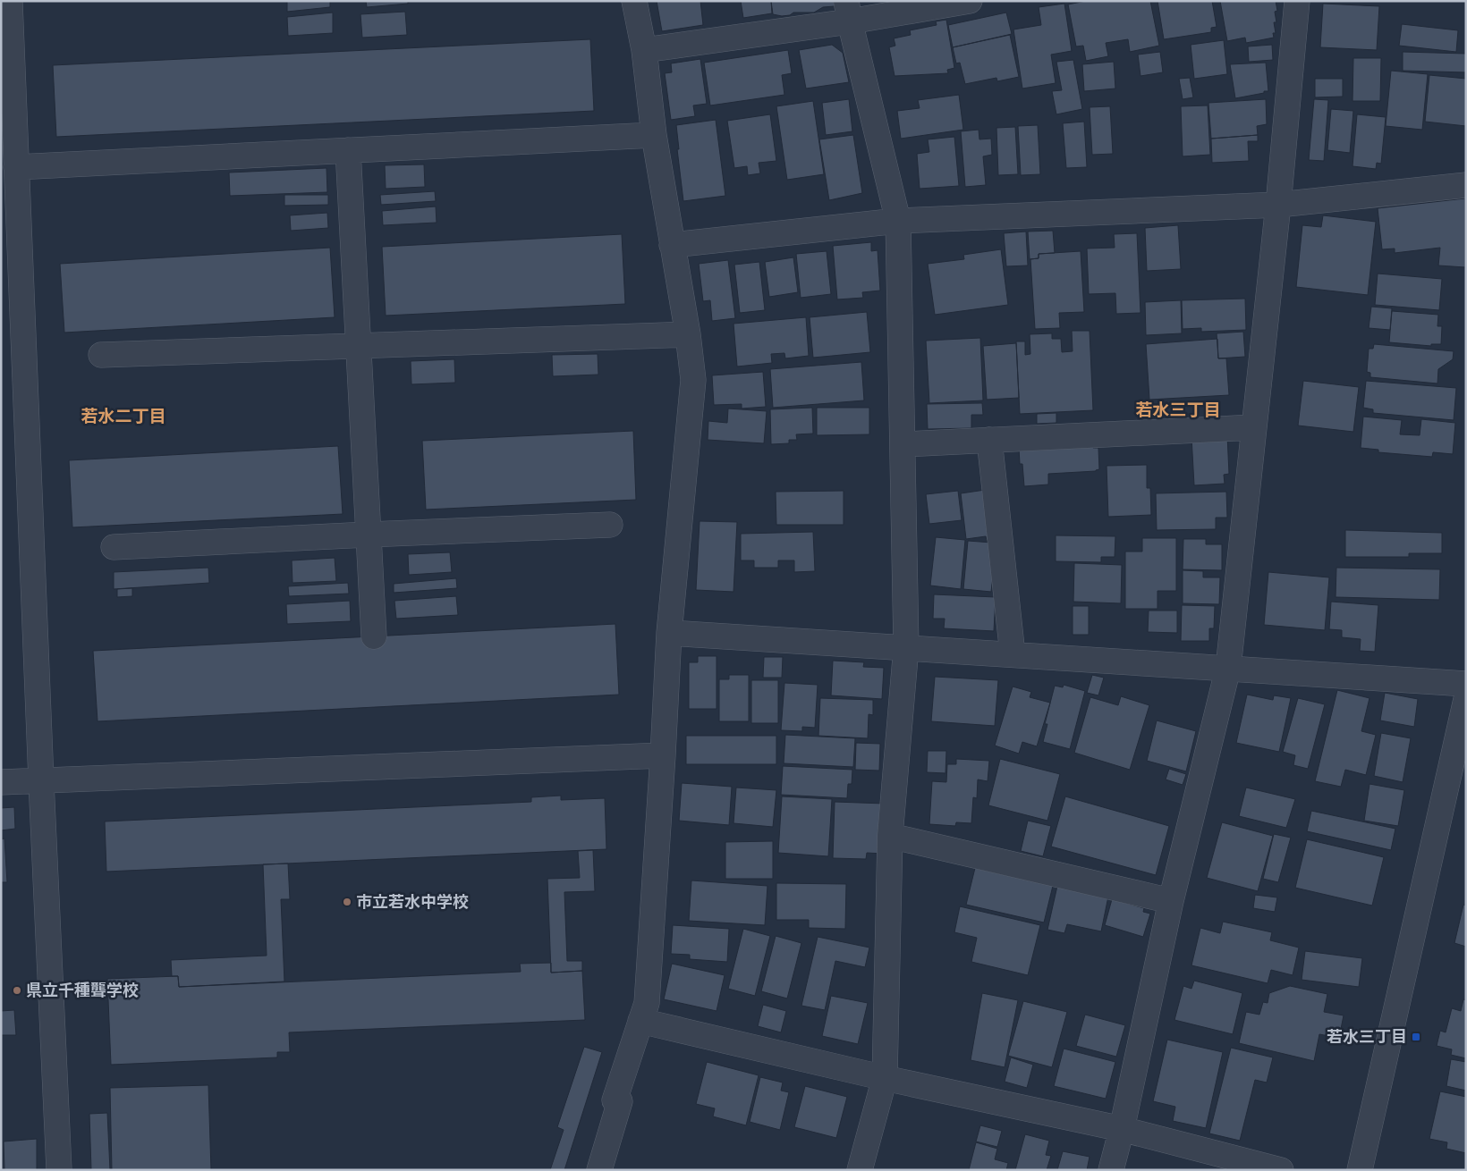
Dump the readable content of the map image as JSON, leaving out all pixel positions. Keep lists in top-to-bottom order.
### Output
{
  "districts": ["若水三丁目", "若水二丁目"],
  "places": {
    "other": ["市立若水中学校", "県立千種聾学校"],
    "transit": ["若水三丁目"]
  }
}
